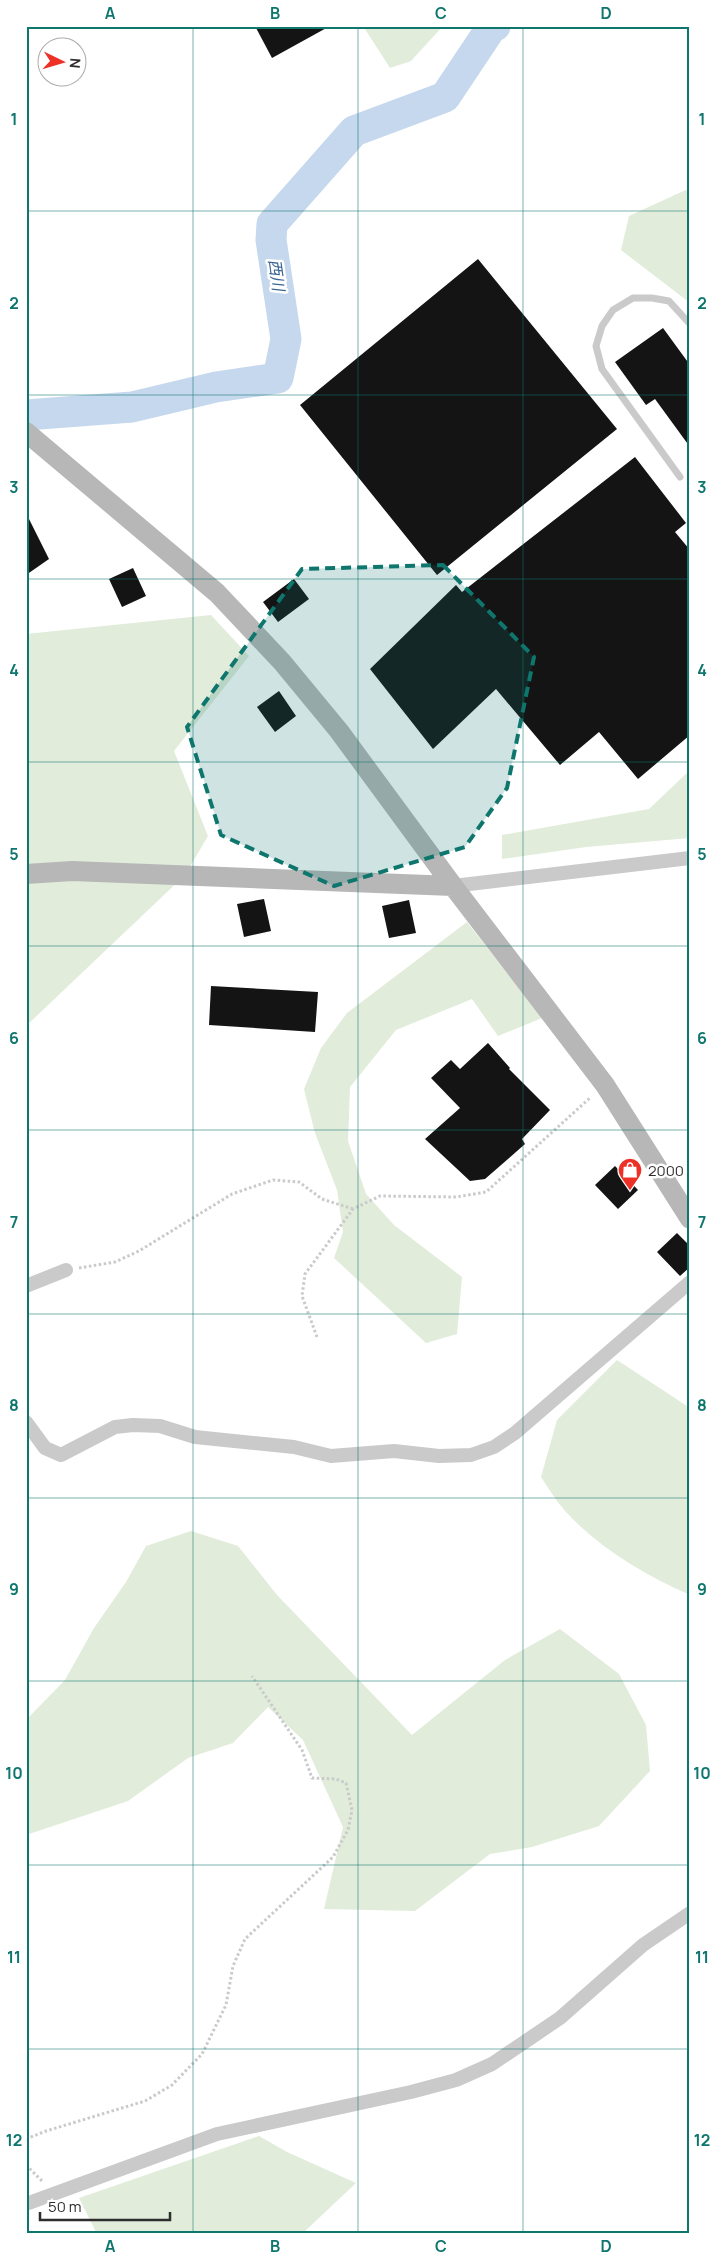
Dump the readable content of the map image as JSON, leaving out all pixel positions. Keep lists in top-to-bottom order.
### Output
{
  "water": ["西川"],
  "places": {
    "shop": ["2000"]
  },
  "scale_bar": "50 m",
  "north": "right",
  "grid": {
    "columns": [
      "A",
      "B",
      "C",
      "D"
    ],
    "rows": [
      "1",
      "2",
      "3",
      "4",
      "5",
      "6",
      "7",
      "8",
      "9",
      "10",
      "11",
      "12"
    ]
  }
}
